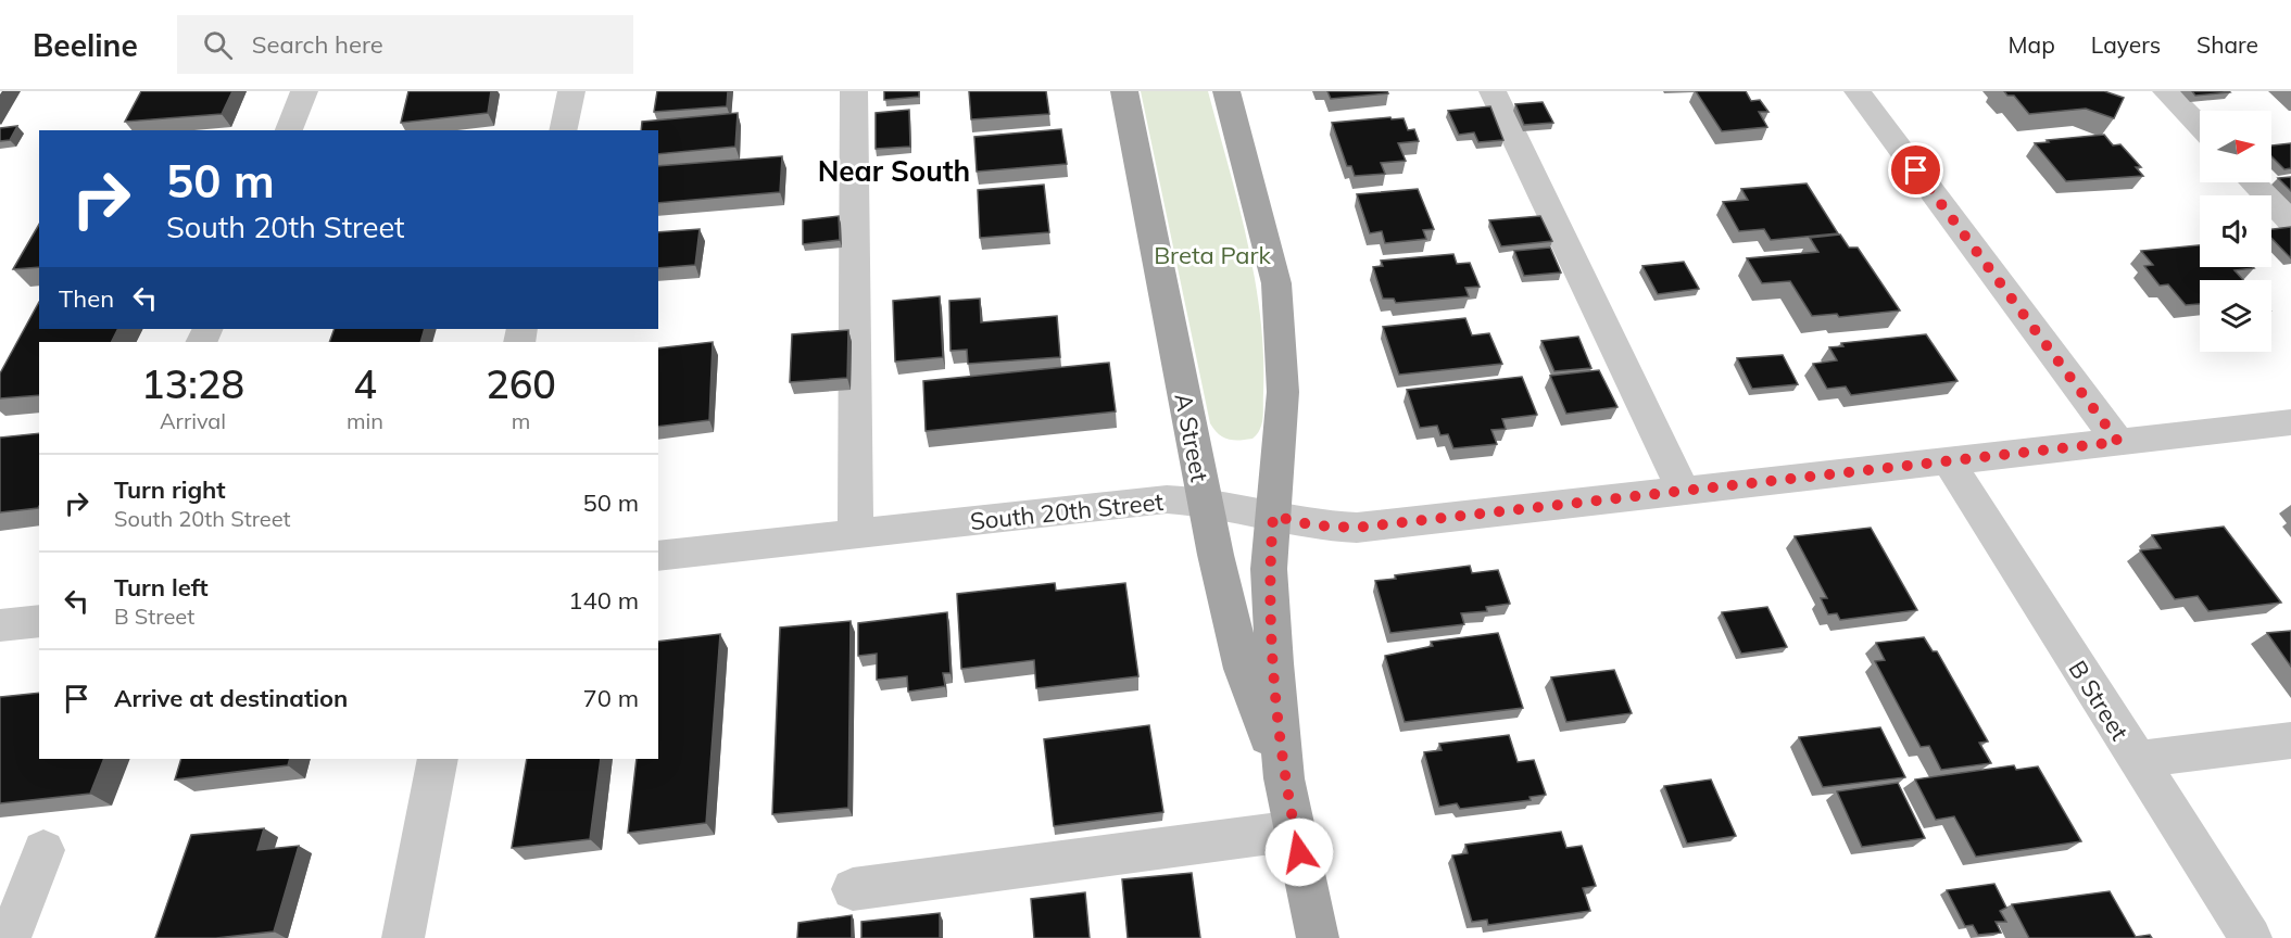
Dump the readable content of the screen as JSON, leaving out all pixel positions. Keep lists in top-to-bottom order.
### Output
{
  "streets": {
    "main road": ["A Street"],
    "street": ["South 20th Street", "B Street"]
  },
  "crossings": [
    ["A Street", "South 20th Street"],
    ["South 20th Street", "B Street"]
  ],
  "districts": ["Near South"],
  "parks": ["Breta Park"],
  "north": "right",
  "page": {
    "header": "Beeline",
    "search": "Search here",
    "nav": ["Map", "Layers", "Share"],
    "turn": ["50 m", "South 20th Street"],
    "then": "Then",
    "eta": [
      "13:28",
      "Arrival",
      "4",
      "min",
      "260",
      "m"
    ],
    "list": [
      {
        "name": "Turn right",
        "note": "South 20th Street",
        "value": "50 m"
      },
      {
        "name": "Turn left",
        "note": "B Street",
        "value": "140 m"
      },
      {
        "name": "Arrive at destination",
        "value": "70 m"
      }
    ]
  }
}
